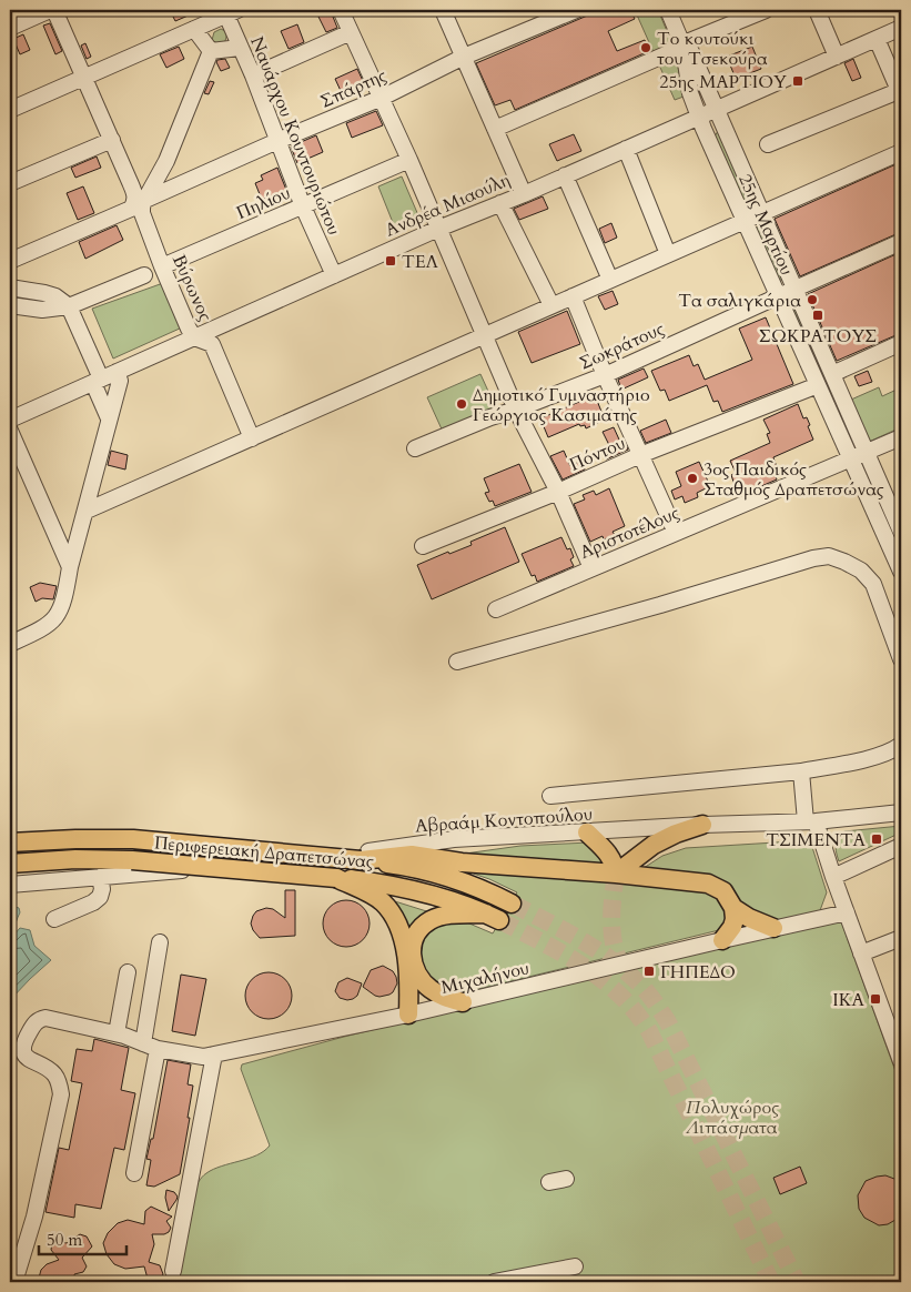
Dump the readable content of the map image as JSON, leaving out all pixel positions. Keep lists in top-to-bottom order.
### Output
{
  "streets": {
    "main road": ["Περιφερειακή Δραπετσώνας"],
    "street": [
      "Σπάρτης",
      "Ναυάρχου Κουντουριώτου",
      "Πηλίου",
      "Ανδρέα Μιαούλη",
      "25ης Μαρτίου",
      "Βύρωνος",
      "Σωκράτους",
      "Πόντου",
      "Αριστοτέλους",
      "Αβραάμ Κοντοπούλου",
      "Μιχαλήνου"
    ]
  },
  "crossings": [
    ["Σπάρτης", "Ναυάρχου Κουντουριώτου"],
    ["Σπάρτης", "Βύρωνος"],
    ["Ναυάρχου Κουντουριώτου", "Πηλίου"],
    ["Ναυάρχου Κουντουριώτου", "Ανδρέα Μιαούλη"],
    ["Πηλίου", "Βύρωνος"],
    ["Ανδρέα Μιαούλη", "25ης Μαρτίου"],
    ["Ανδρέα Μιαούλη", "Βύρωνος"],
    ["25ης Μαρτίου", "Σωκράτους"],
    ["25ης Μαρτίου", "Πόντου"],
    ["25ης Μαρτίου", "Αριστοτέλους"]
  ],
  "parks": ["Πολυχώρος Λιπάσματα"],
  "places": {
    "other": [
      "Το κουτούκι του Τσεκούρα",
      "Τα σαλιγκάρια",
      "Δημοτικό Γυμναστήριο Γεώργιος Κασιμάτης",
      "3ος Παιδικός Σταθμός Δραπετσώνας"
    ],
    "transit": [
      "25ης ΜΑΡΤΙΟΥ",
      "ΤΕΛ",
      "ΣΩΚΡΑΤΟΥΣ",
      "ΤΣΙΜΕΝΤΑ",
      "ΓΗΠΕΔΟ",
      "ΙΚΑ"
    ]
  },
  "scale_bar": "50 m"
}
